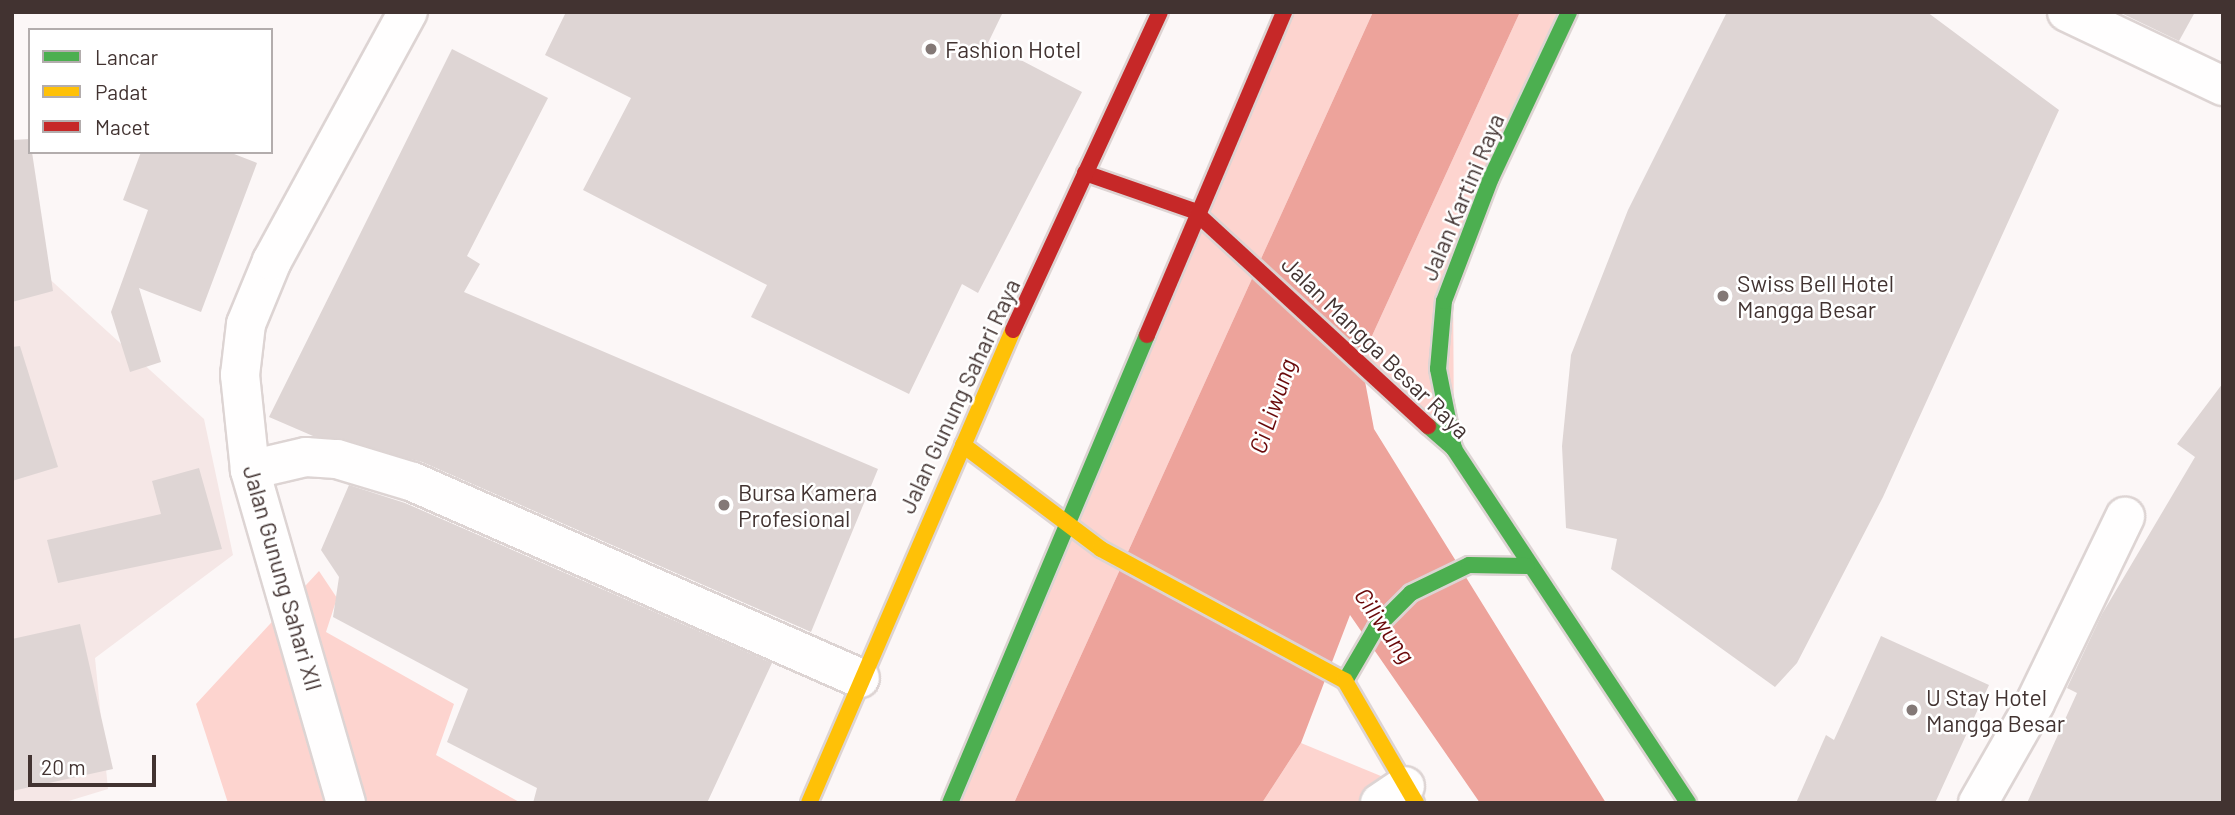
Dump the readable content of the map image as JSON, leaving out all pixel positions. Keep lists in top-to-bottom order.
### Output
{
  "streets": {
    "main road": ["Jalan Kartini Raya", "Jalan Mangga Besar Raya", "Jalan Gunung Sahari Raya"],
    "street": ["Jalan Gunung Sahari XII"]
  },
  "crossings": [
    ["Jalan Kartini Raya", "Jalan Mangga Besar Raya"],
    ["Jalan Mangga Besar Raya", "Jalan Gunung Sahari Raya"]
  ],
  "water": ["Ci Liwung", "Ciliwung"],
  "places": [
    "Fashion Hotel",
    "Swiss Bell Hotel Mangga Besar",
    "Bursa Kamera Profesional",
    "U Stay Hotel Mangga Besar"
  ],
  "legend": ["Lancar", "Padat", "Macet"],
  "scale_bar": "20 m"
}
